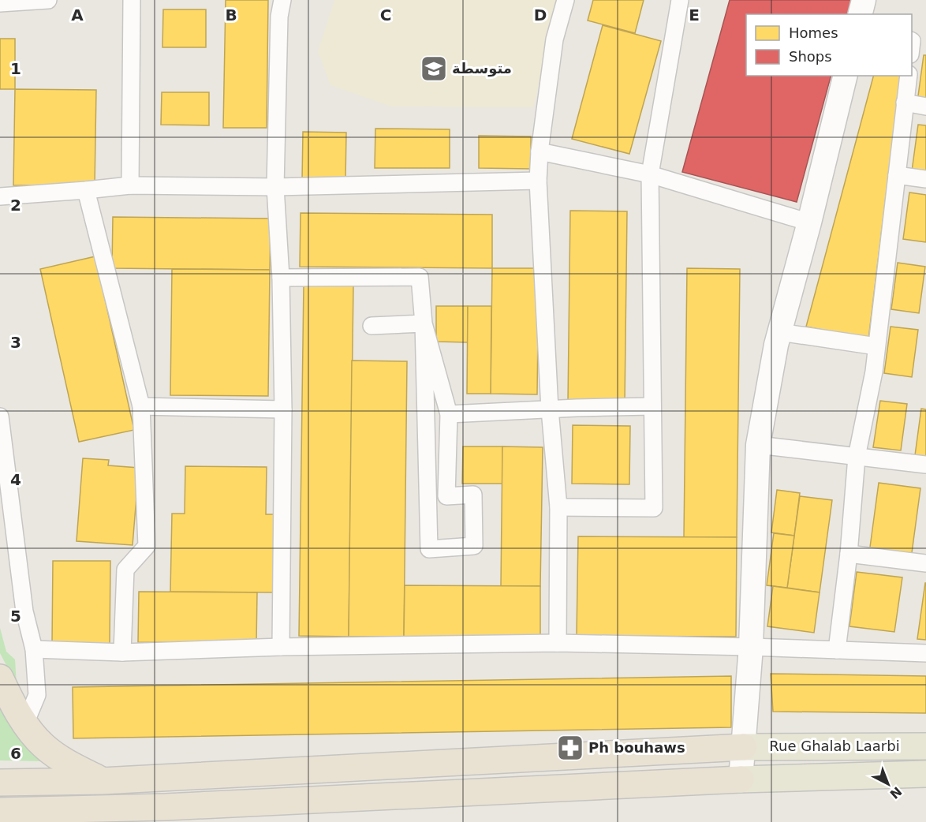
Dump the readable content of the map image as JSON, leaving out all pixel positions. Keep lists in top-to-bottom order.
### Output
{
  "streets": {
    "main road": ["Rue Ghalab Laarbi"]
  },
  "places": {
    "school or university": ["متوسطة"],
    "pharmacy": ["Ph bouhaws"]
  },
  "legend": ["Homes", "Shops"],
  "north": "bottom right",
  "grid": {
    "columns": [
      "A",
      "B",
      "C",
      "D",
      "E"
    ],
    "rows": [
      "1",
      "2",
      "3",
      "4",
      "5",
      "6"
    ]
  }
}
